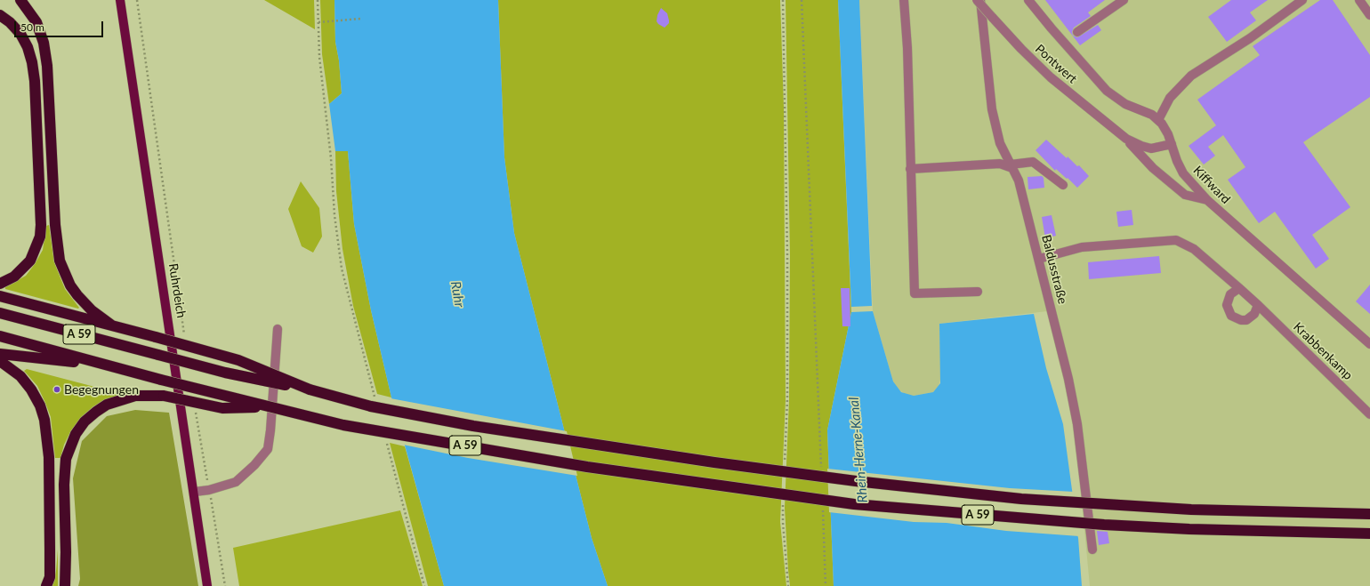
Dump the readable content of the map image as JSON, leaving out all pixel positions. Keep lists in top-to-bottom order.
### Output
{
  "streets": {
    "highway": ["A 59"],
    "main road": ["Ruhrdeich"],
    "street": [
      "Pontwert",
      "Kiffward",
      "Baldusstraße",
      "Krabbenkamp"
    ]
  },
  "crossings": [
    ["Pontwert", "Kiffward"],
    ["Baldusstraße", "Krabbenkamp"]
  ],
  "water": ["Ruhr", "Rhein-Herne-Kanal"],
  "places": ["Begegnungen"],
  "scale_bar": "50 m"
}
